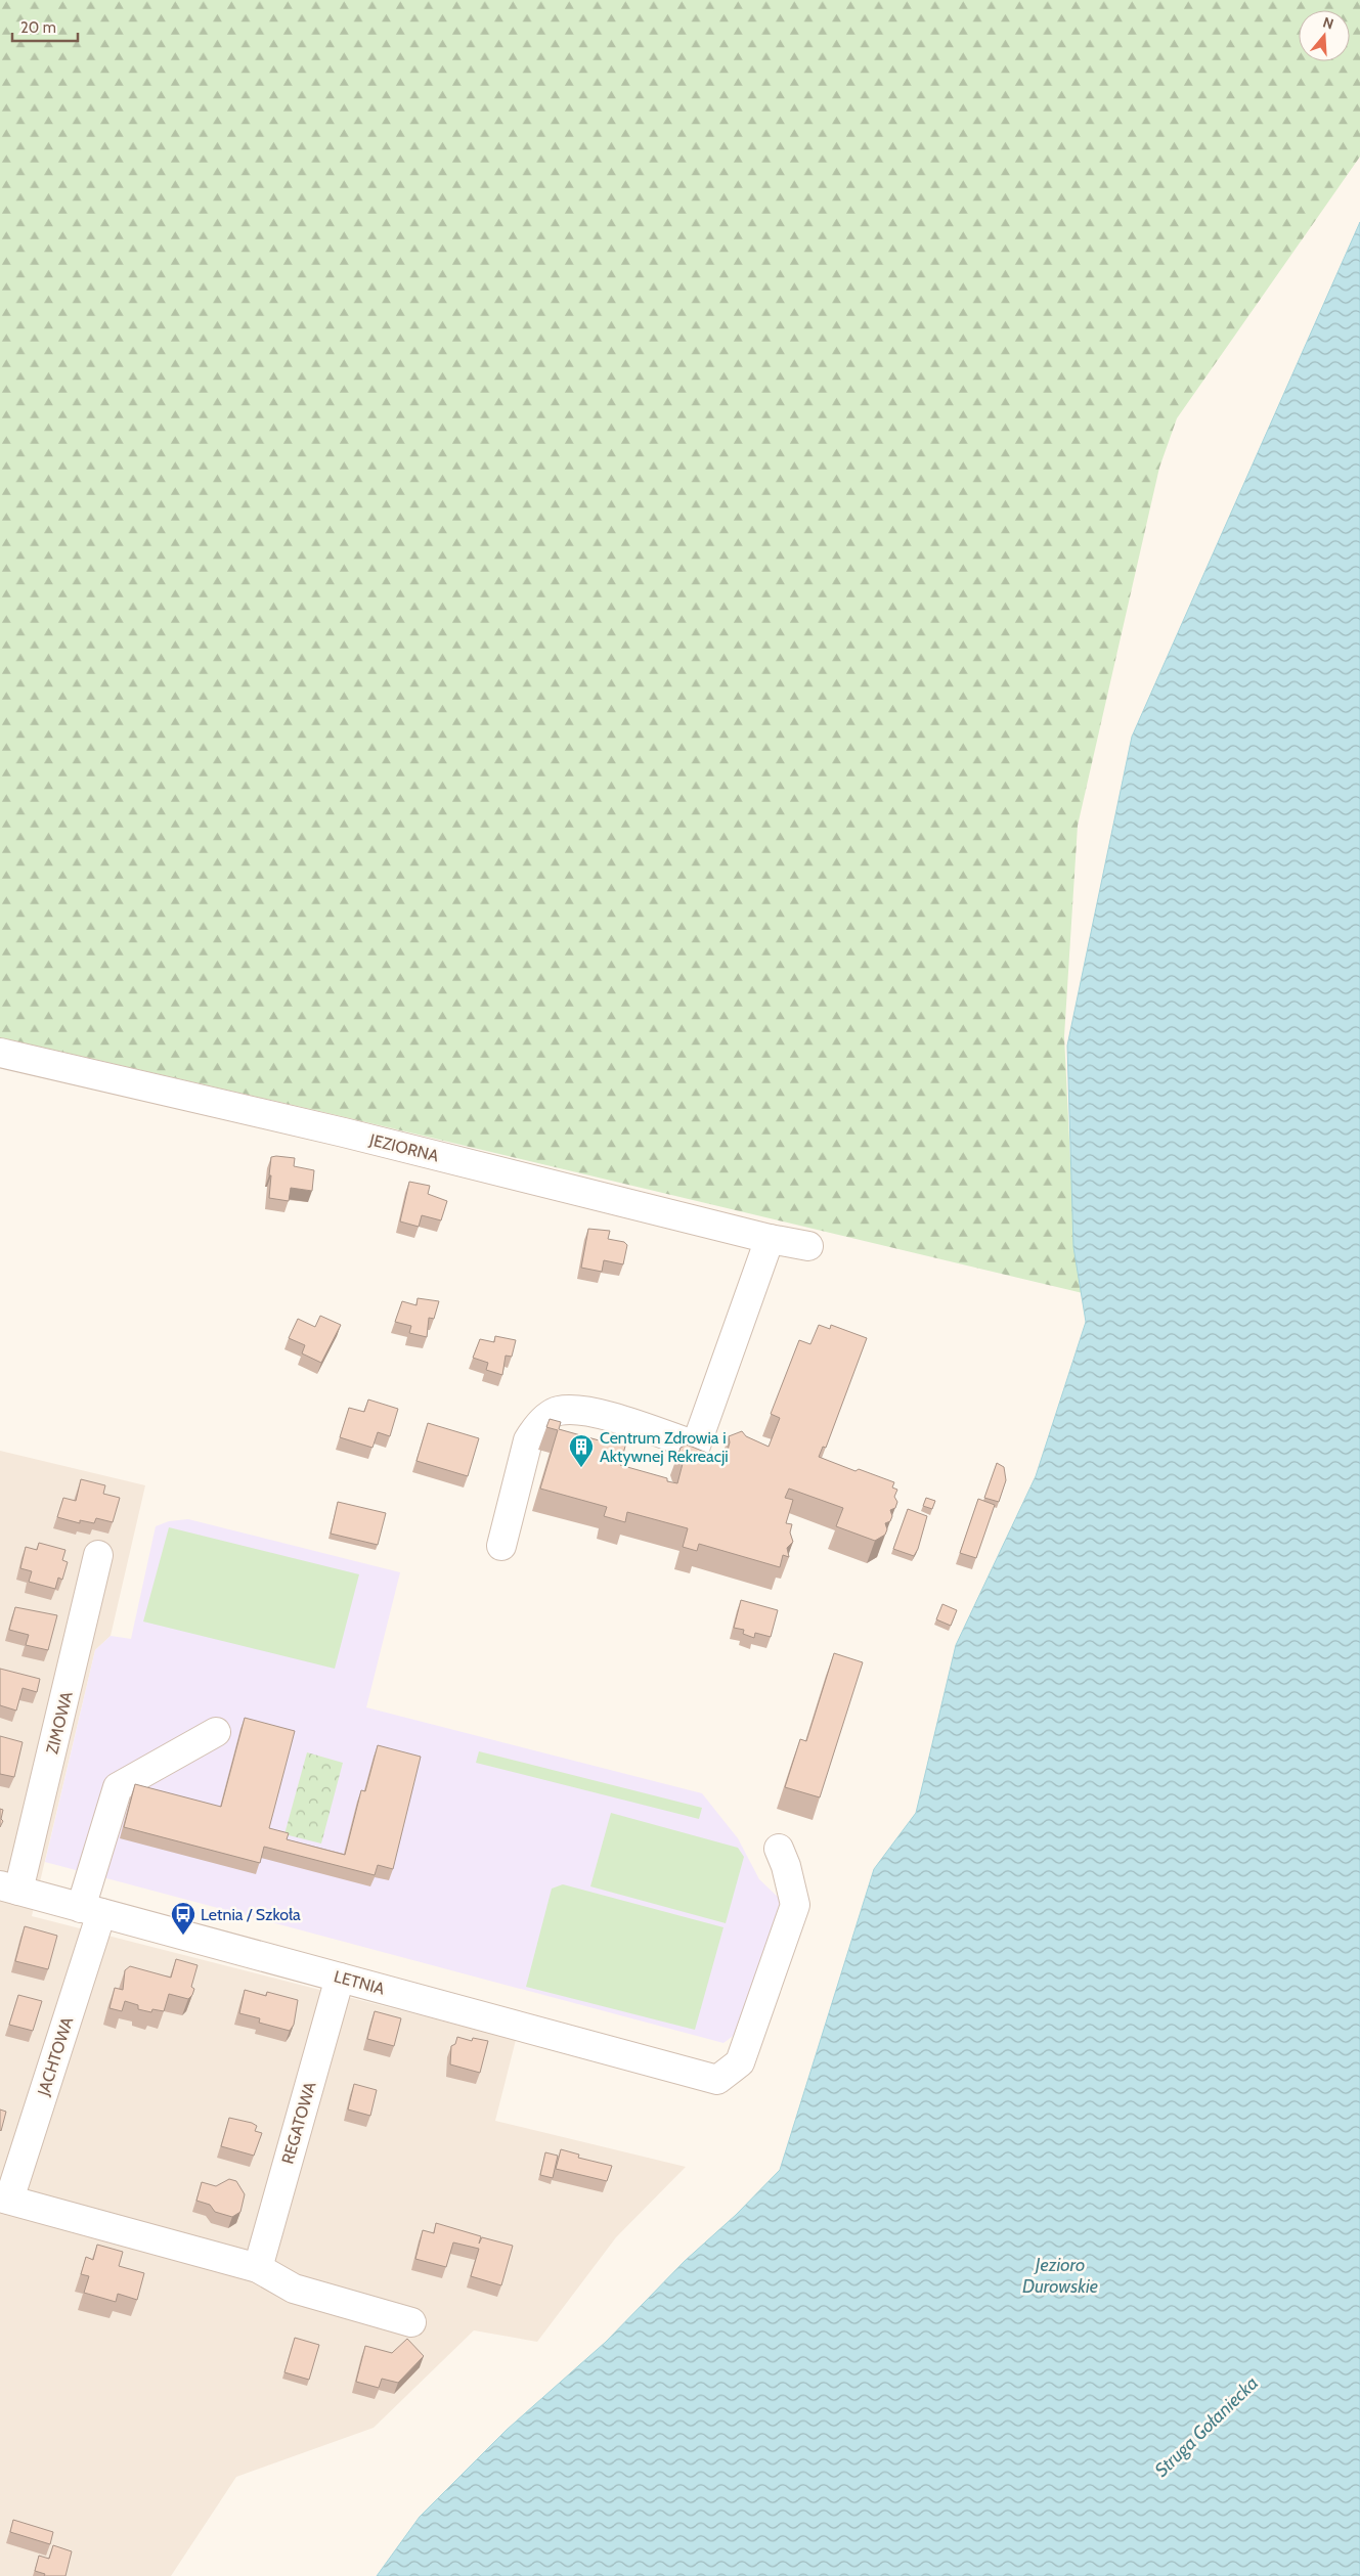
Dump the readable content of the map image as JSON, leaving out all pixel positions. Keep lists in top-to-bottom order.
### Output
{
  "streets": {
    "street": [
      "JEZIORNA",
      "ZIMOWA",
      "LETNIA",
      "JACHTOWA",
      "REGATOWA"
    ]
  },
  "crossings": [
    ["ZIMOWA", "LETNIA"],
    ["LETNIA", "JACHTOWA"],
    ["LETNIA", "REGATOWA"]
  ],
  "water": ["Jezioro Durowskie", "Struga Gołaniecka"],
  "places": {
    "building": ["Centrum Zdrowia i Aktywnej Rekreacji"],
    "bus stop": ["Letnia / Szkoła"]
  },
  "scale_bar": "20 m",
  "north": "top"
}
